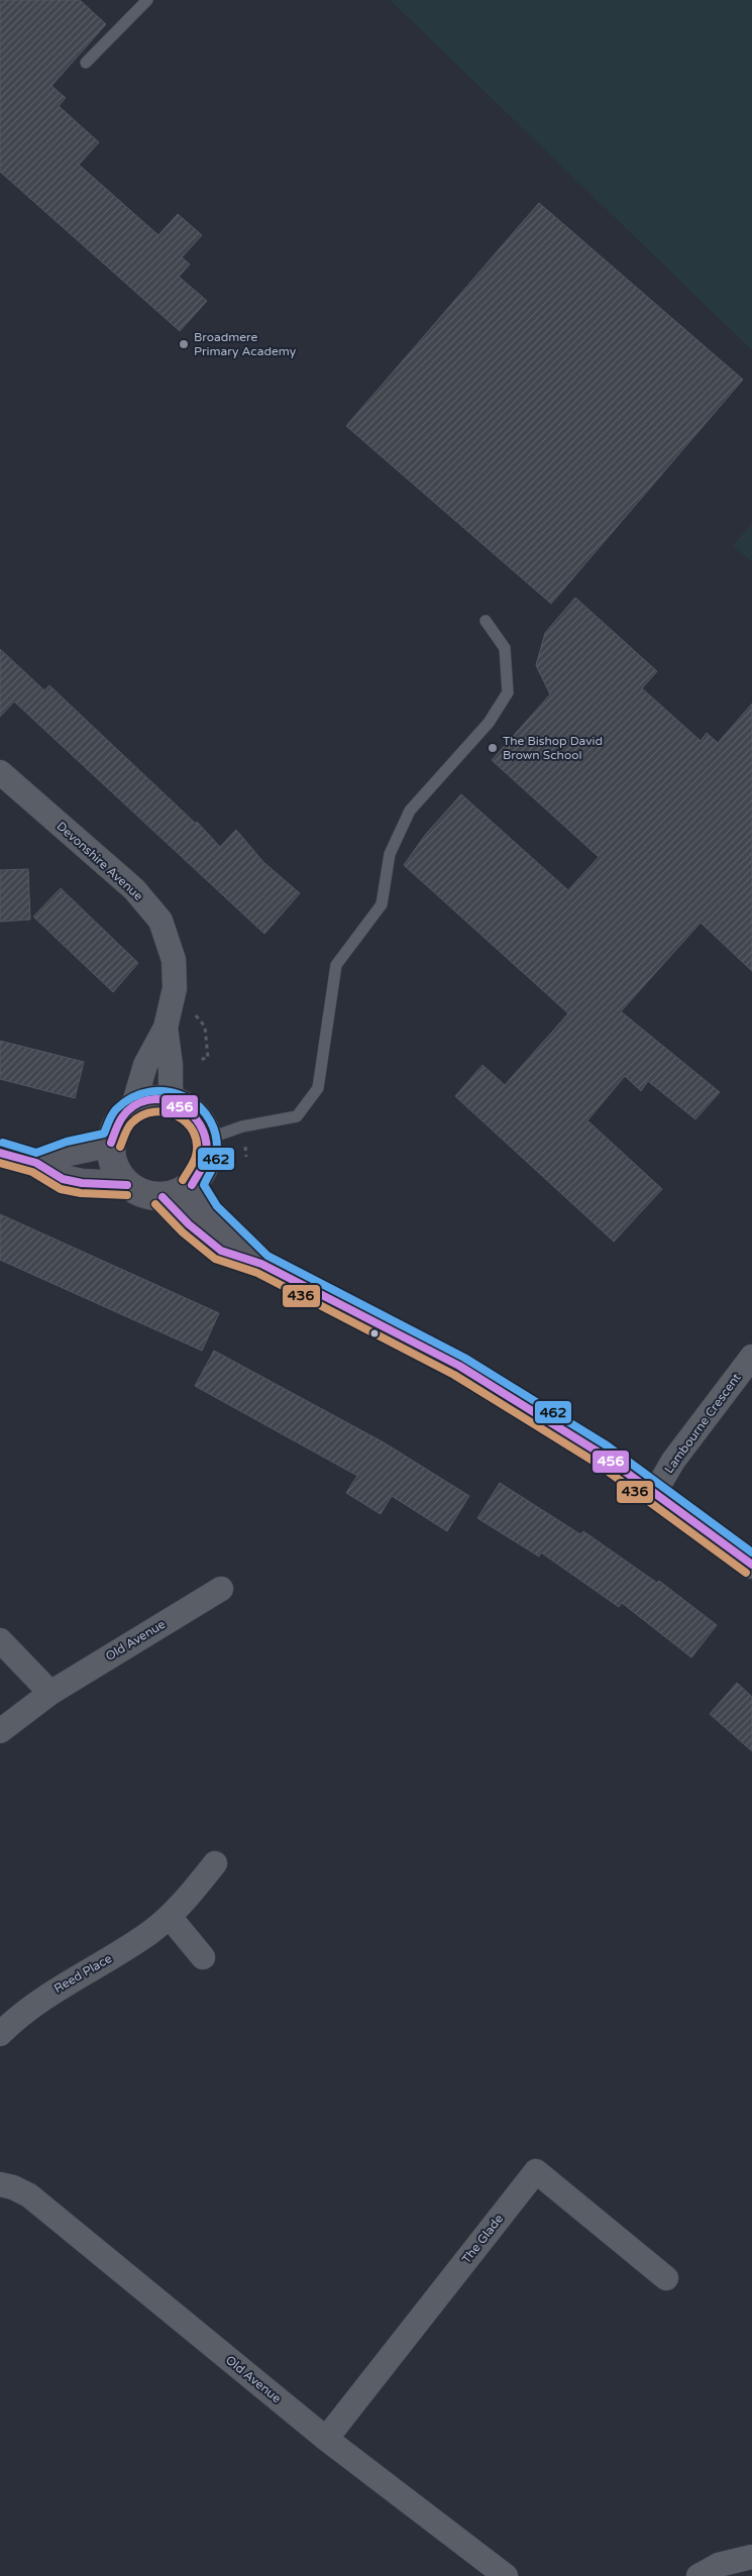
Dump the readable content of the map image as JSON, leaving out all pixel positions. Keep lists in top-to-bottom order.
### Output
{
  "streets": {
    "street": [
      "Devonshire Avenue",
      "Lambourne Crescent",
      "Old Avenue",
      "Reed Place",
      "The Glade"
    ]
  },
  "crossings": [
    ["Old Avenue", "The Glade"]
  ],
  "places": ["Broadmere Primary Academy", "The Bishop David Brown School"],
  "lines": ["transit line 462", "transit line 456", "transit line 436"]
}
